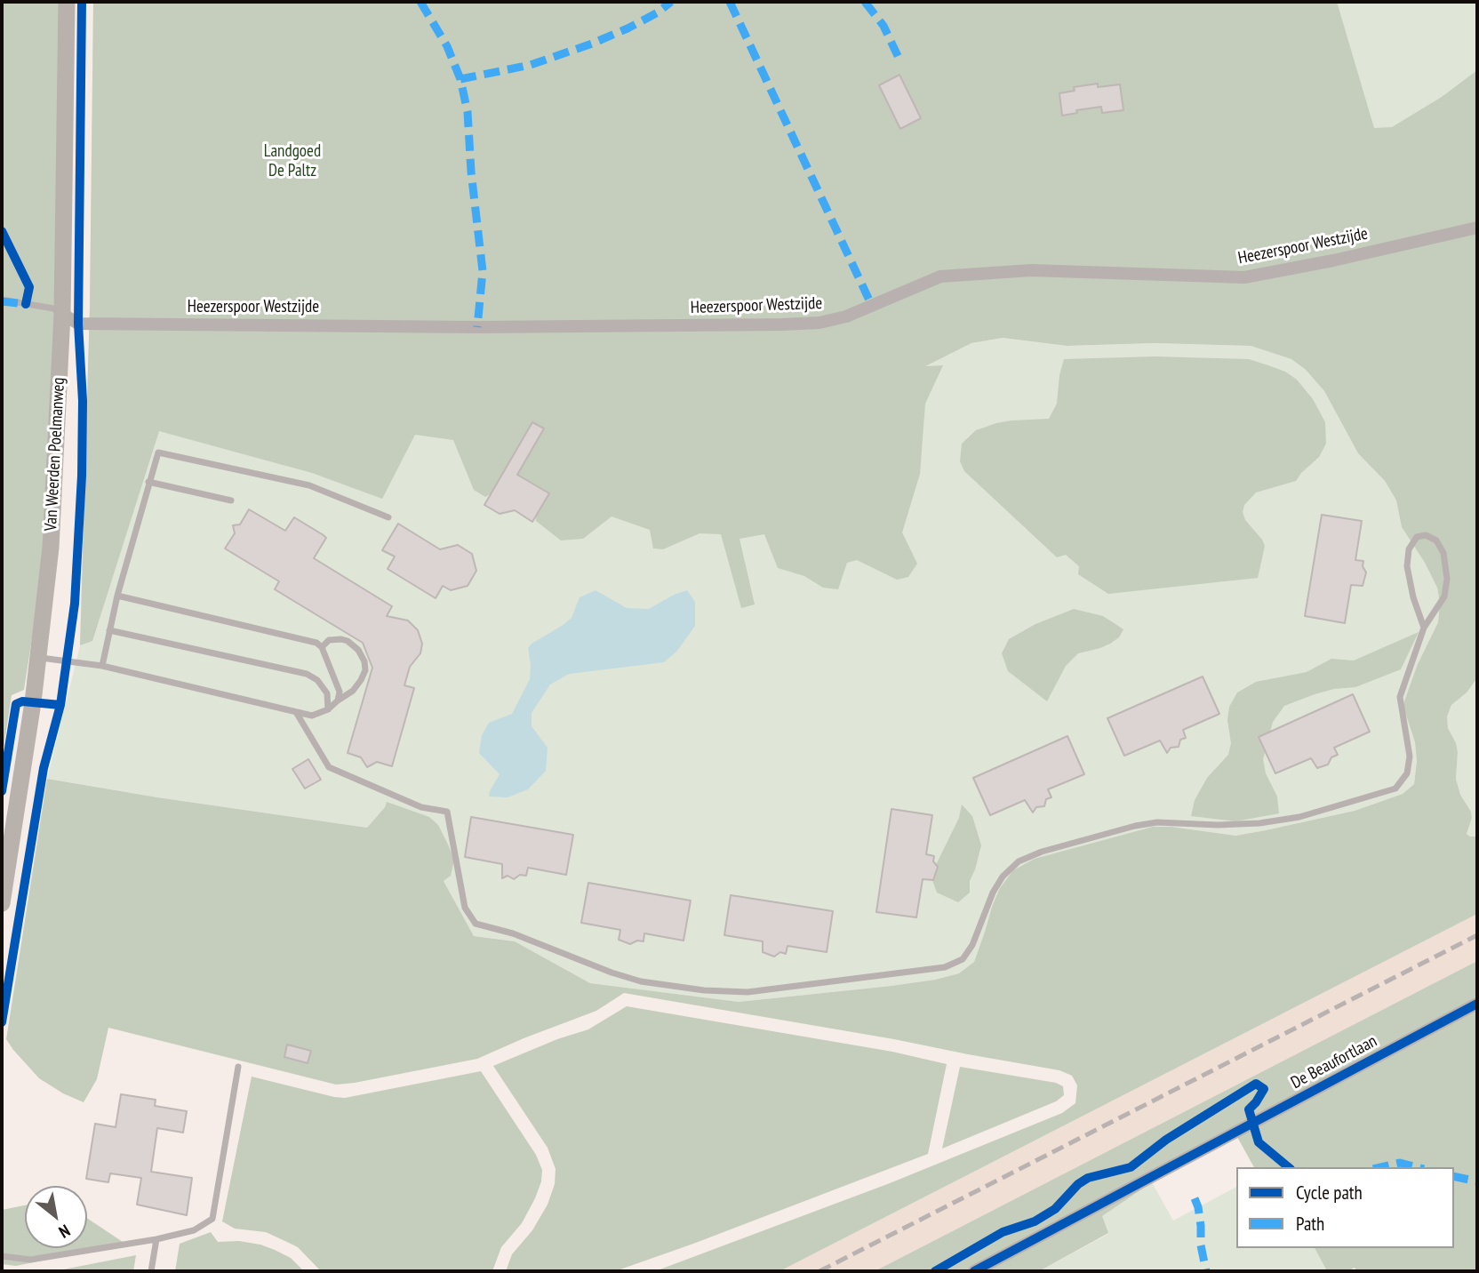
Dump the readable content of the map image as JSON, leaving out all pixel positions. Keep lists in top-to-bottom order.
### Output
{
  "streets": {
    "main road": ["Van Weerden Poelmanweg"],
    "street": ["Heezerspoor Westzijde", "De Beaufortlaan"]
  },
  "crossings": [
    ["Heezerspoor Westzijde", "Van Weerden Poelmanweg"]
  ],
  "parks": ["Landgoed De Paltz"],
  "legend": ["Cycle path", "Path"],
  "north": "bottom right"
}
